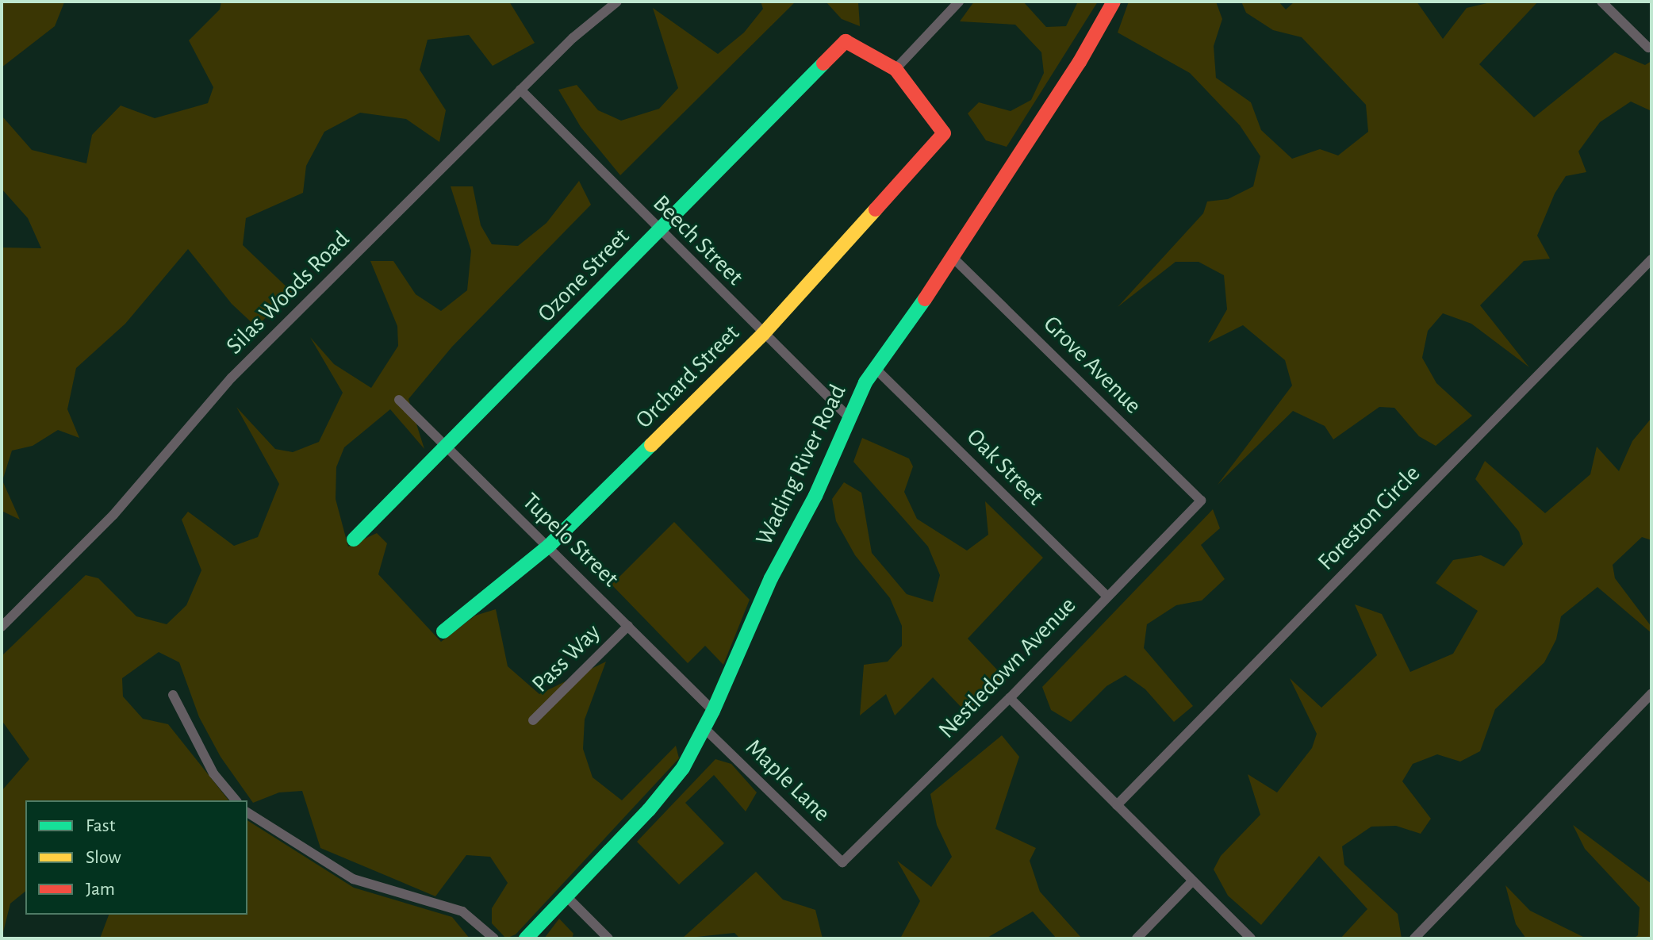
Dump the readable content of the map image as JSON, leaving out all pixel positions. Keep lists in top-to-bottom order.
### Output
{
  "streets": {
    "street": [
      "Beech Street",
      "Ozone Street",
      "Silas Woods Road",
      "Grove Avenue",
      "Orchard Street",
      "Wading River Road",
      "Oak Street",
      "Foreston Circle",
      "Tupelo Street",
      "Pass Way",
      "Nestledown Avenue",
      "Maple Lane"
    ]
  },
  "crossings": [
    ["Beech Street", "Ozone Street"],
    ["Beech Street", "Silas Woods Road"],
    ["Beech Street", "Orchard Street"],
    ["Beech Street", "Wading River Road"],
    ["Ozone Street", "Orchard Street"],
    ["Ozone Street", "Tupelo Street"],
    ["Grove Avenue", "Wading River Road"],
    ["Grove Avenue", "Nestledown Avenue"],
    ["Orchard Street", "Tupelo Street"],
    ["Wading River Road", "Oak Street"],
    ["Wading River Road", "Tupelo Street"],
    ["Wading River Road", "Maple Lane"],
    ["Oak Street", "Nestledown Avenue"],
    ["Tupelo Street", "Pass Way"],
    ["Nestledown Avenue", "Maple Lane"]
  ],
  "legend": ["Fast", "Slow", "Jam"]
}
